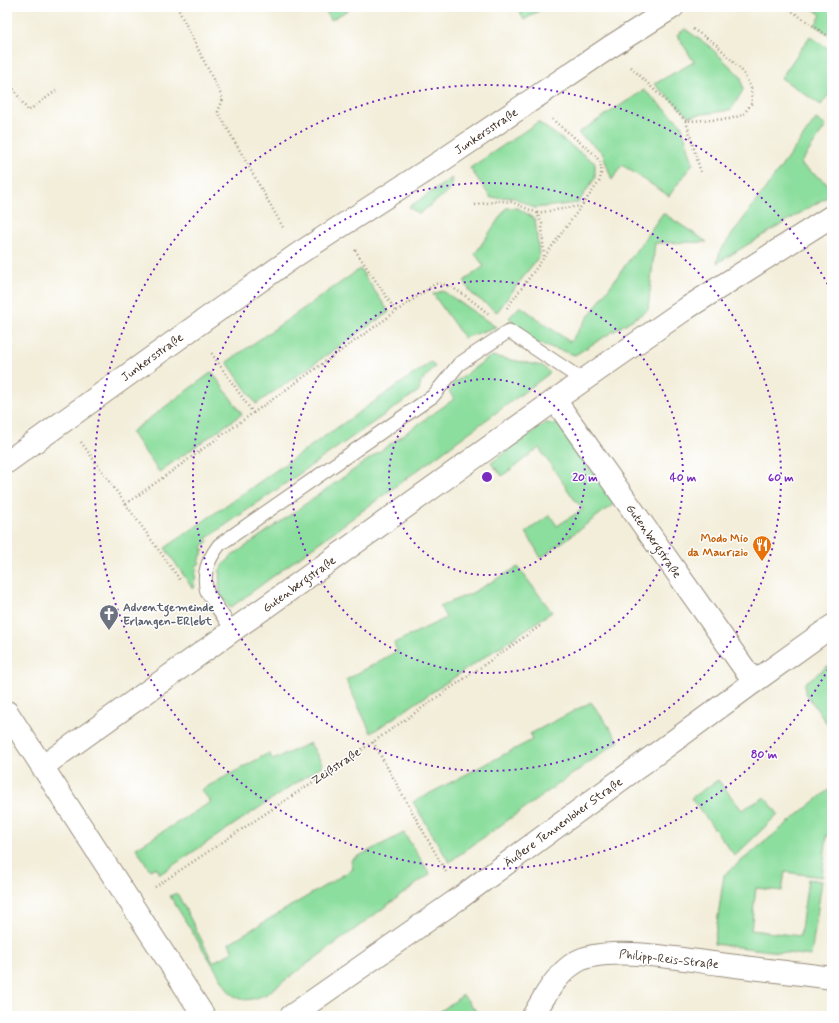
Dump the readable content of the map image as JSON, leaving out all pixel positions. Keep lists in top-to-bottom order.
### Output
{
  "streets": {
    "street": [
      "Junkersstraße",
      "Gutenbergstraße",
      "Äußere Tennenloher Straße",
      "Philipp-Reis-Straße"
    ],
    "path": ["Zeißstraße"]
  },
  "crossings": [
    ["Gutenbergstraße", "Äußere Tennenloher Straße"]
  ],
  "places": {
    "restaurant": ["Modo Mio da Maurizio"],
    "church": ["Adventgemeinde Erlangen-ERlebt"]
  },
  "rings": [
    "20 m",
    "40 m",
    "60 m",
    "80 m"
  ]
}
